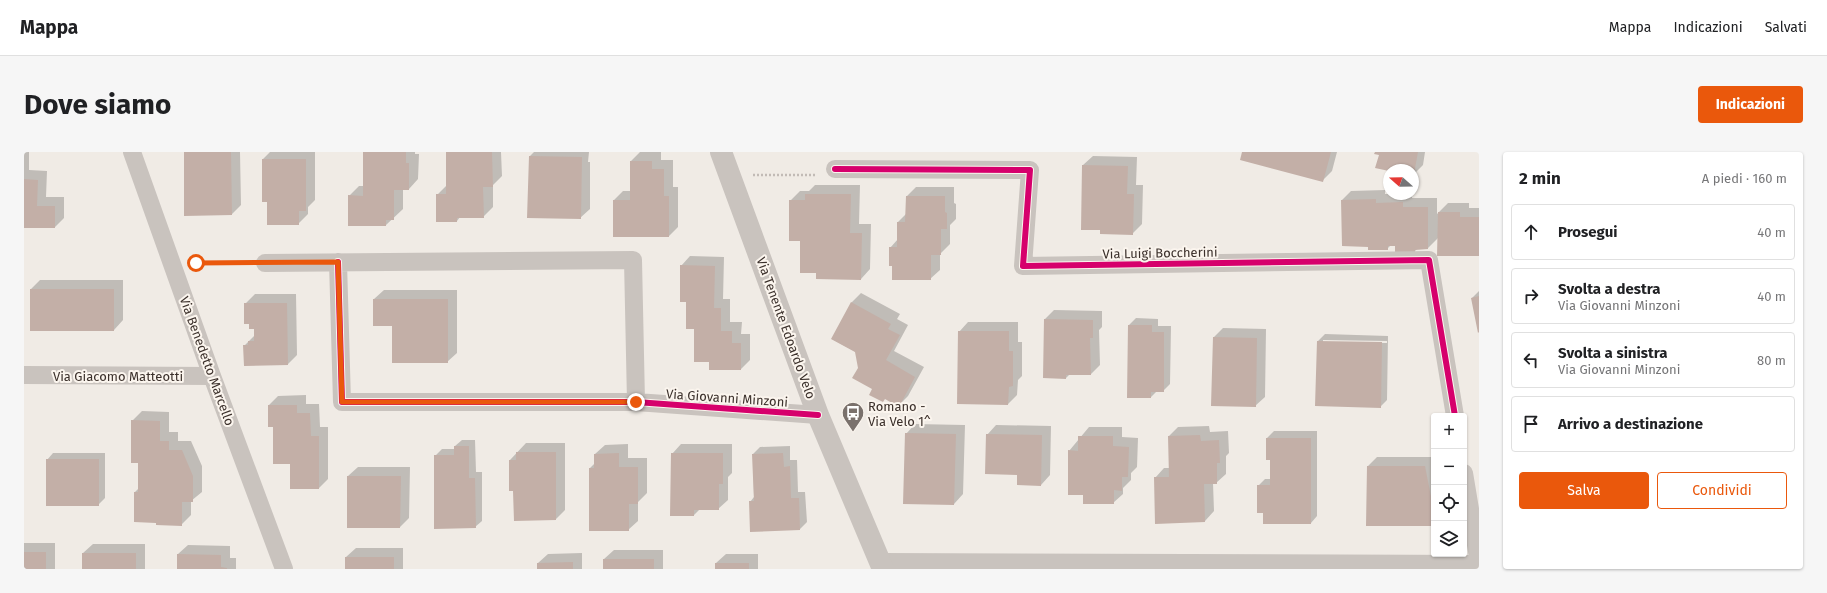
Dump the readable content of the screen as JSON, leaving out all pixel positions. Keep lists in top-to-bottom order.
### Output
{
  "streets": {
    "street": [
      "Via Luigi Boccherini",
      "Via Tenente Edoardo Velo",
      "Via Benedetto Marcello",
      "Via Giacomo Matteotti",
      "Via Giovanni Minzoni"
    ]
  },
  "crossings": [
    ["Via Tenente Edoardo Velo", "Via Giovanni Minzoni"],
    ["Via Benedetto Marcello", "Via Giacomo Matteotti"]
  ],
  "places": {
    "bus stop": ["Romano - Via Velo 1^"]
  },
  "north": "left",
  "page": {
    "header": "Mappa",
    "nav": ["Mappa", "Indicazioni", "Salvati"],
    "buttons": [
      "Indicazioni",
      ["Salva", "Condividi"]
    ],
    "title": "Dove siamo",
    "heading": ["2 min", "A piedi · 160 m"],
    "list": [
      ["Prosegui", "40 m"],
      ["Svolta a destra", "Via Giovanni Minzoni", "40 m"],
      ["Svolta a sinistra", "Via Giovanni Minzoni", "80 m"],
      "Arrivo a destinazione"
    ],
    "map_buttons": ["+", "−"]
  }
}
